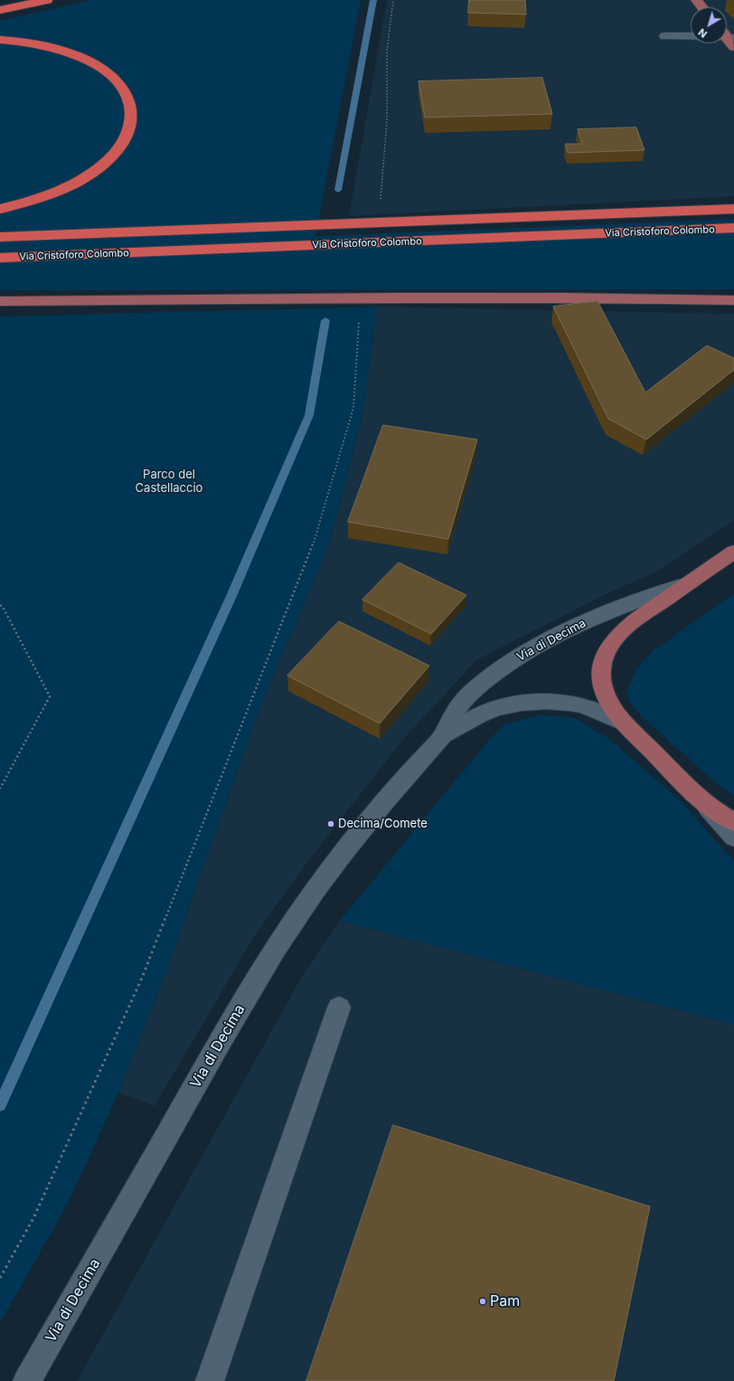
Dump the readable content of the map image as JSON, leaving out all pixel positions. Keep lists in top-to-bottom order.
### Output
{
  "streets": {
    "highway": ["Via Cristoforo Colombo"],
    "main road": ["Via di Decima"]
  },
  "parks": ["Parco del Castellaccio"],
  "places": ["Decima/Comete", "Pam"],
  "north": "bottom left"
}
